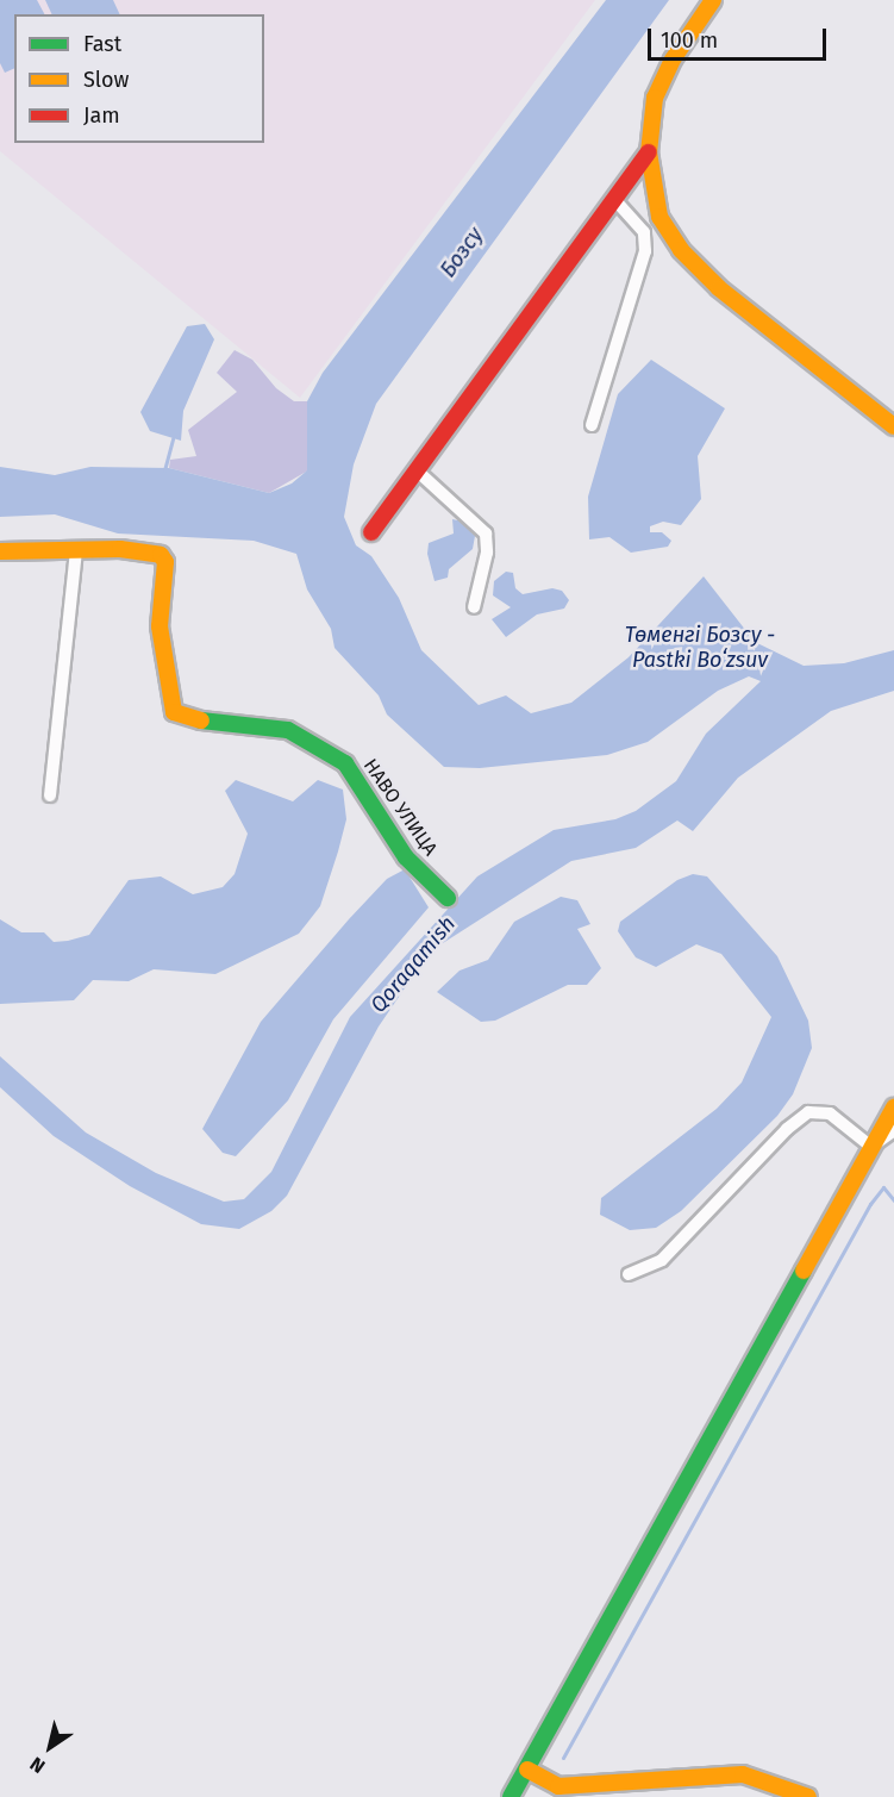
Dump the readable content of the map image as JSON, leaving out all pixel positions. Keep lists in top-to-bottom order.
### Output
{
  "streets": {
    "main road": ["НАВО УЛИЦА"]
  },
  "water": ["Бозсу", "Төменгі Бозсу - Pastki Boʻzsuv", "Qoraqamish"],
  "legend": ["Fast", "Slow", "Jam"],
  "scale_bar": "100 m",
  "north": "bottom left"
}
